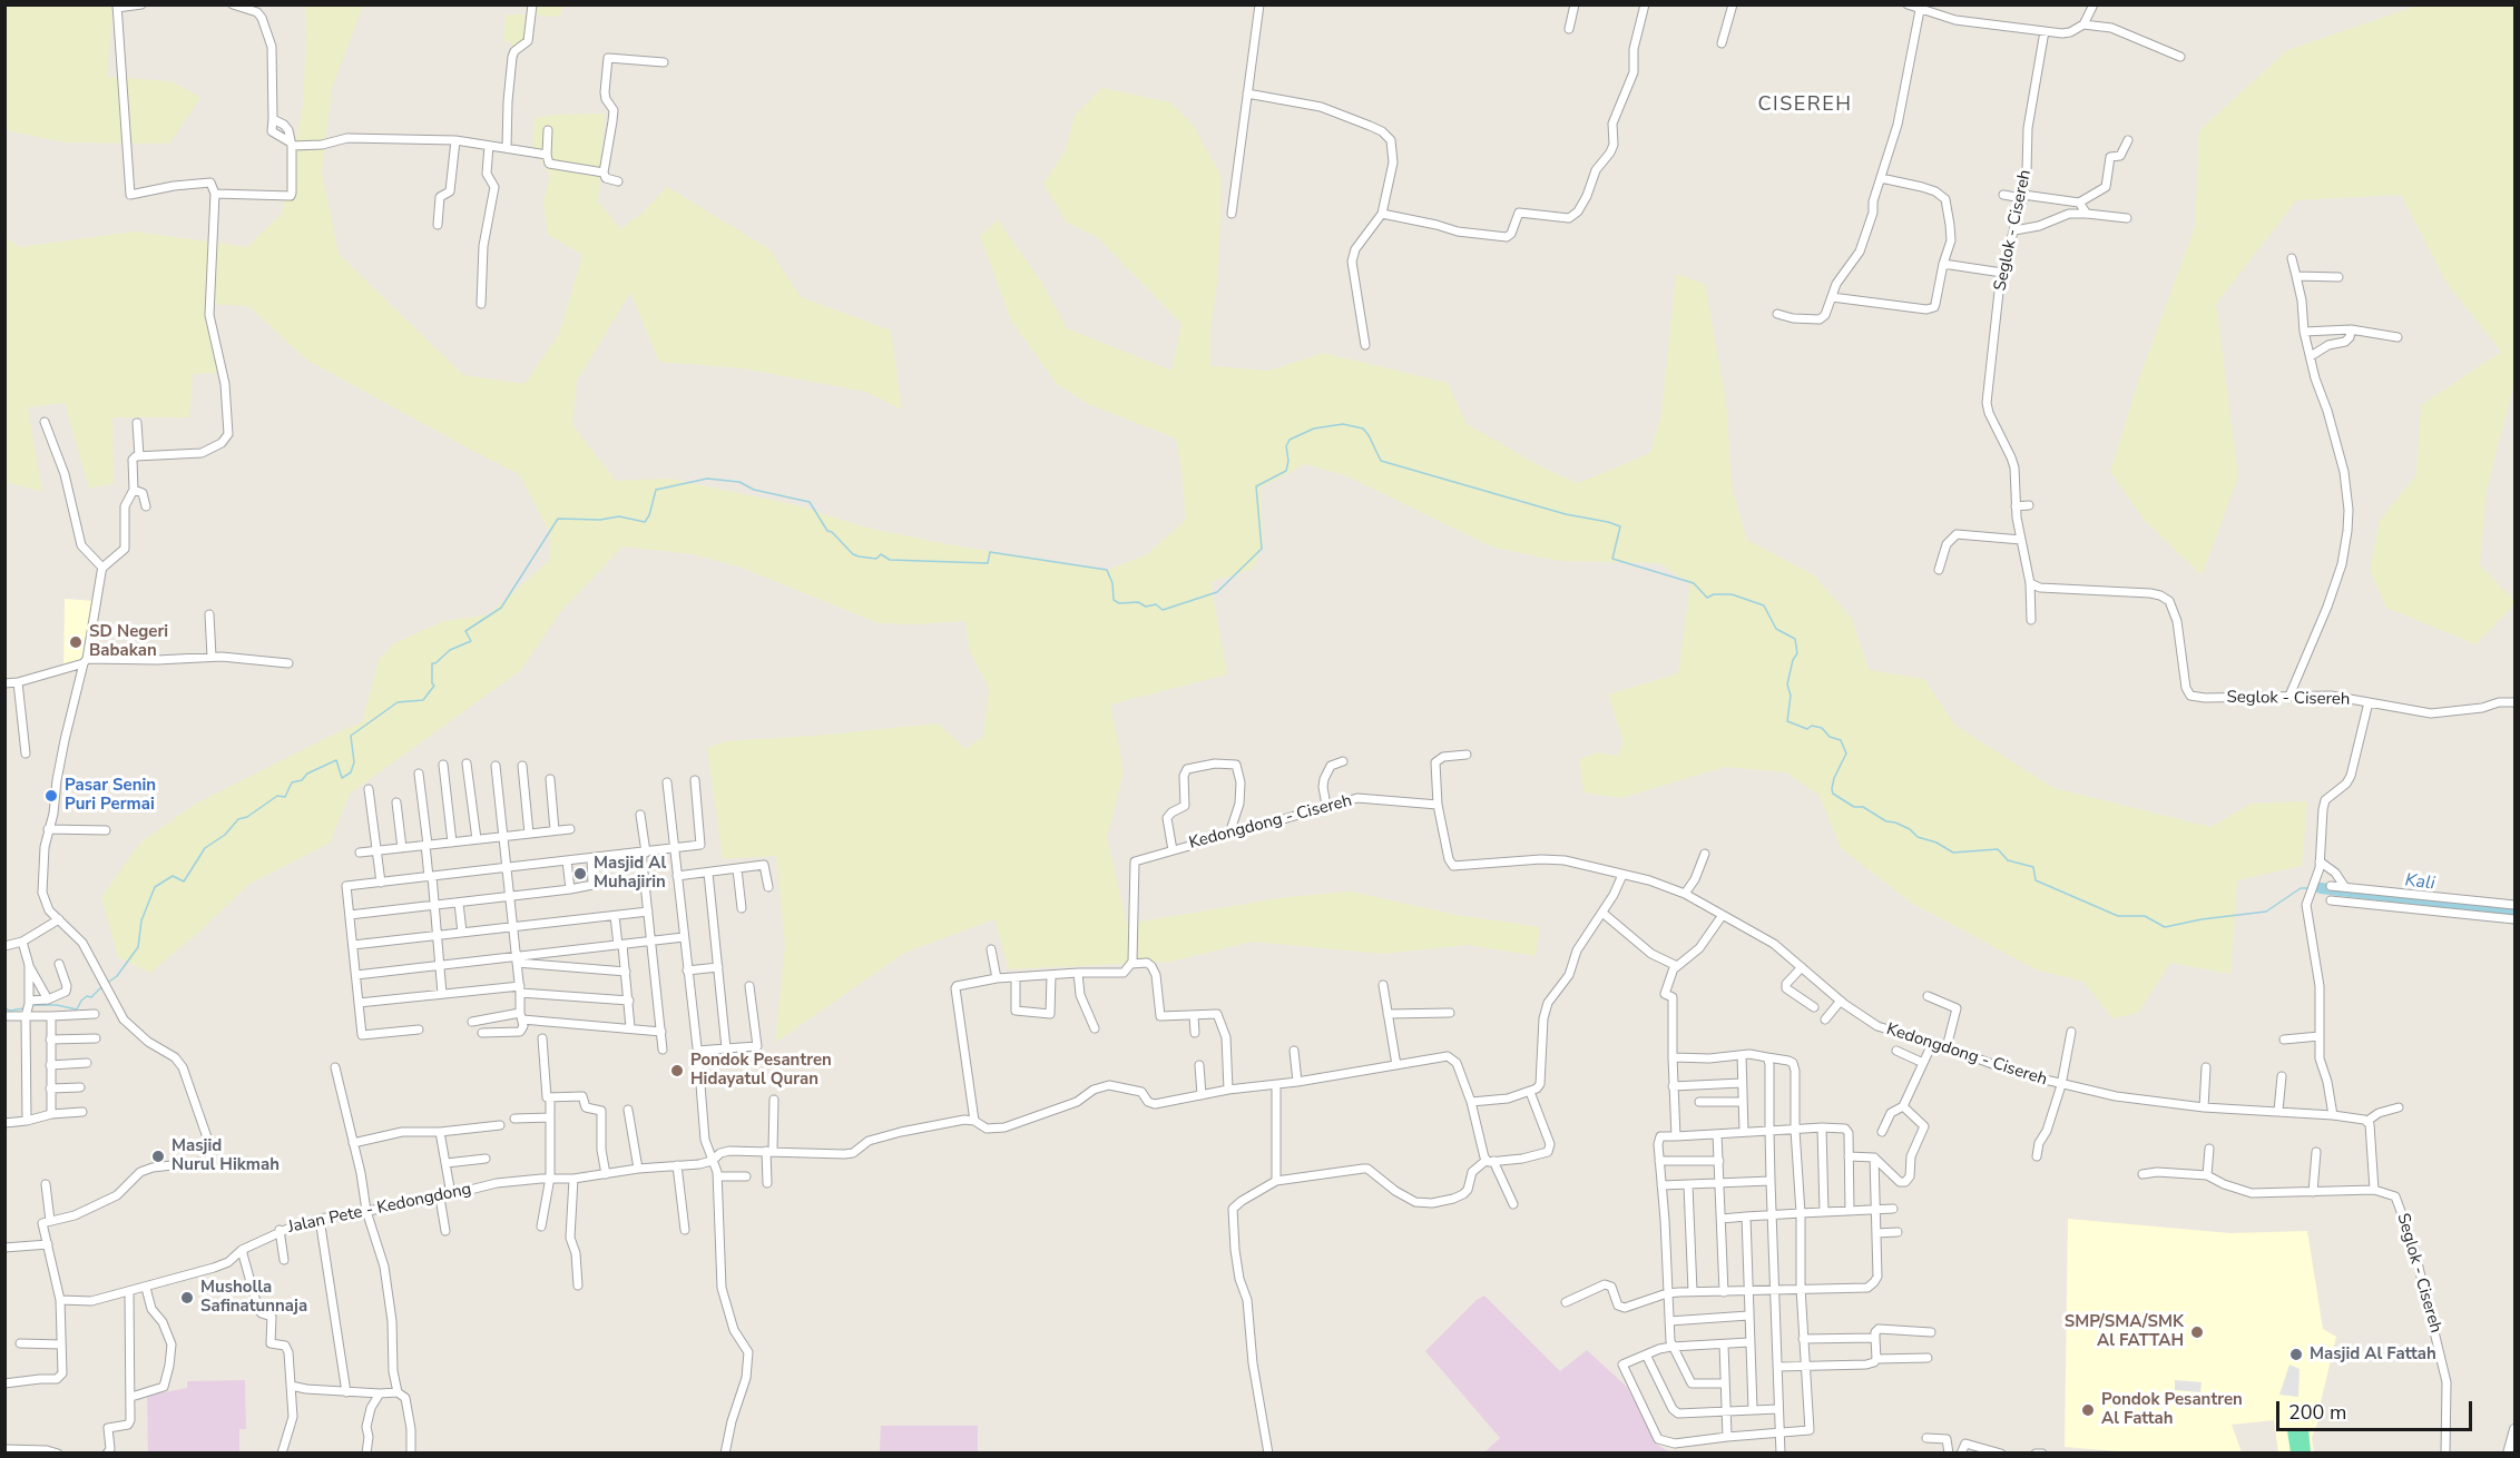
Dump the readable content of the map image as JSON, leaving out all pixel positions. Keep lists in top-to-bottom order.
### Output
{
  "streets": {
    "street": ["Seglok - Cisereh", "Kedongdong - Cisereh", "Jalan Pete - Kedongdong"]
  },
  "crossings": [
    ["Seglok - Cisereh", "Kedongdong - Cisereh"]
  ],
  "districts": ["CISEREH"],
  "water": ["Kali"],
  "places": [
    "SD Negeri Babakan",
    "Pasar Senin Puri Permai",
    "Masjid Al Muhajirin",
    "Pondok Pesantren Hidayatul Quran",
    "Masjid Nurul Hikmah",
    "Musholla Safinatunnaja",
    "SMP/SMA/SMK Al FATTAH",
    "Masjid Al Fattah",
    "Pondok Pesantren Al Fattah"
  ],
  "scale_bar": "200 m"
}
